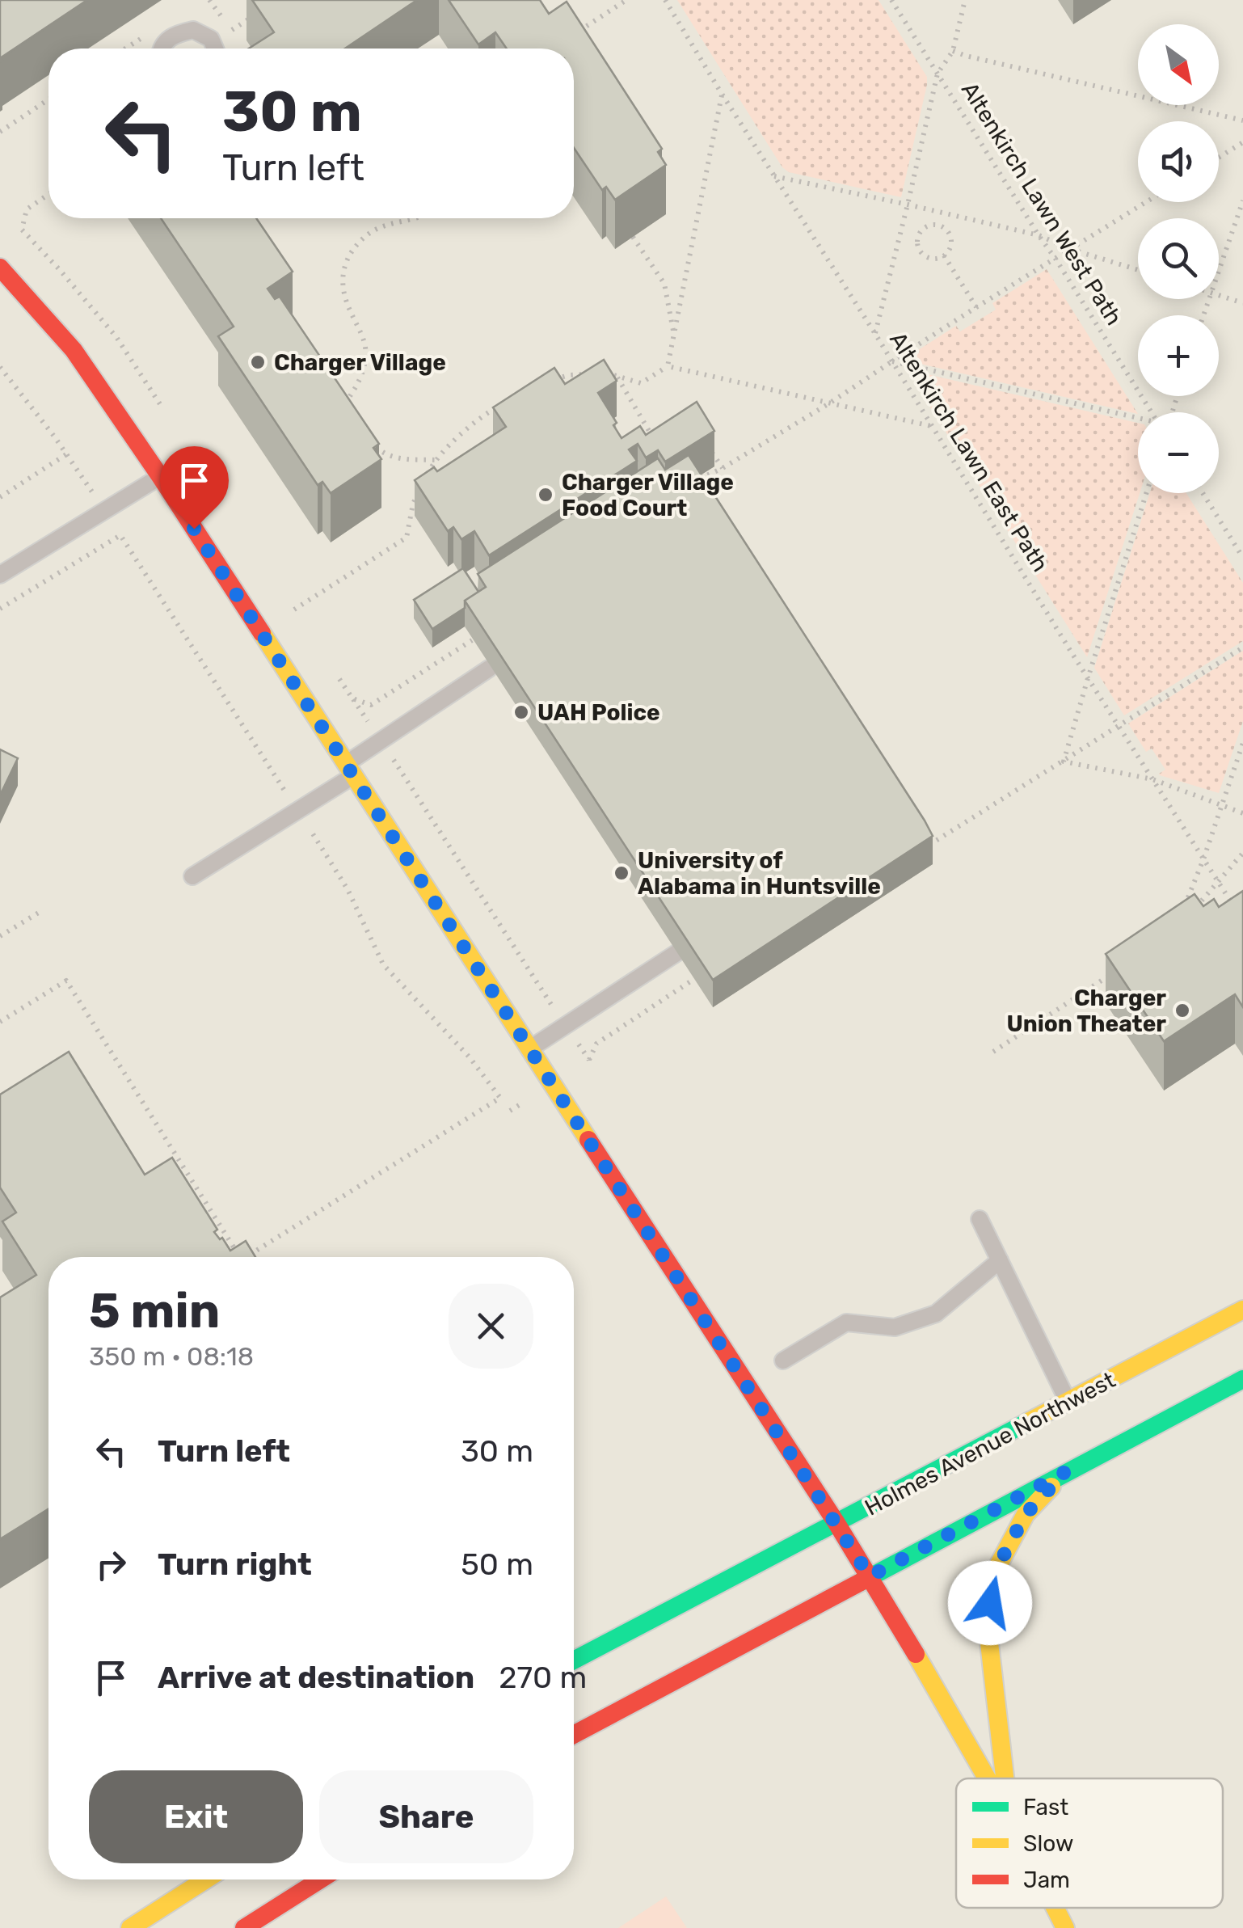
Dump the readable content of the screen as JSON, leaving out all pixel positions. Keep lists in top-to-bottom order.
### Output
{
  "streets": {
    "main road": ["Holmes Avenue Northwest"],
    "path": ["Altenkirch Lawn West Path", "Altenkirch Lawn East Path"]
  },
  "places": [
    "Charger Village",
    "Charger Village Food Court",
    "UAH Police",
    "University of Alabama in Huntsville",
    "Charger Union Theater"
  ],
  "legend": ["Fast", "Slow", "Jam"],
  "north": "bottom right",
  "page": {
    "map_buttons": ["+", "−"],
    "turn": ["30 m", "Turn left"],
    "heading": ["5 min", "350 m · 08:18"],
    "list": [
      {
        "name": "Turn left",
        "value": "30 m"
      },
      {
        "name": "Turn right",
        "value": "50 m"
      },
      {
        "name": "Arrive at destination",
        "value": "270 m"
      }
    ],
    "buttons": ["Exit", "Share"]
  }
}
